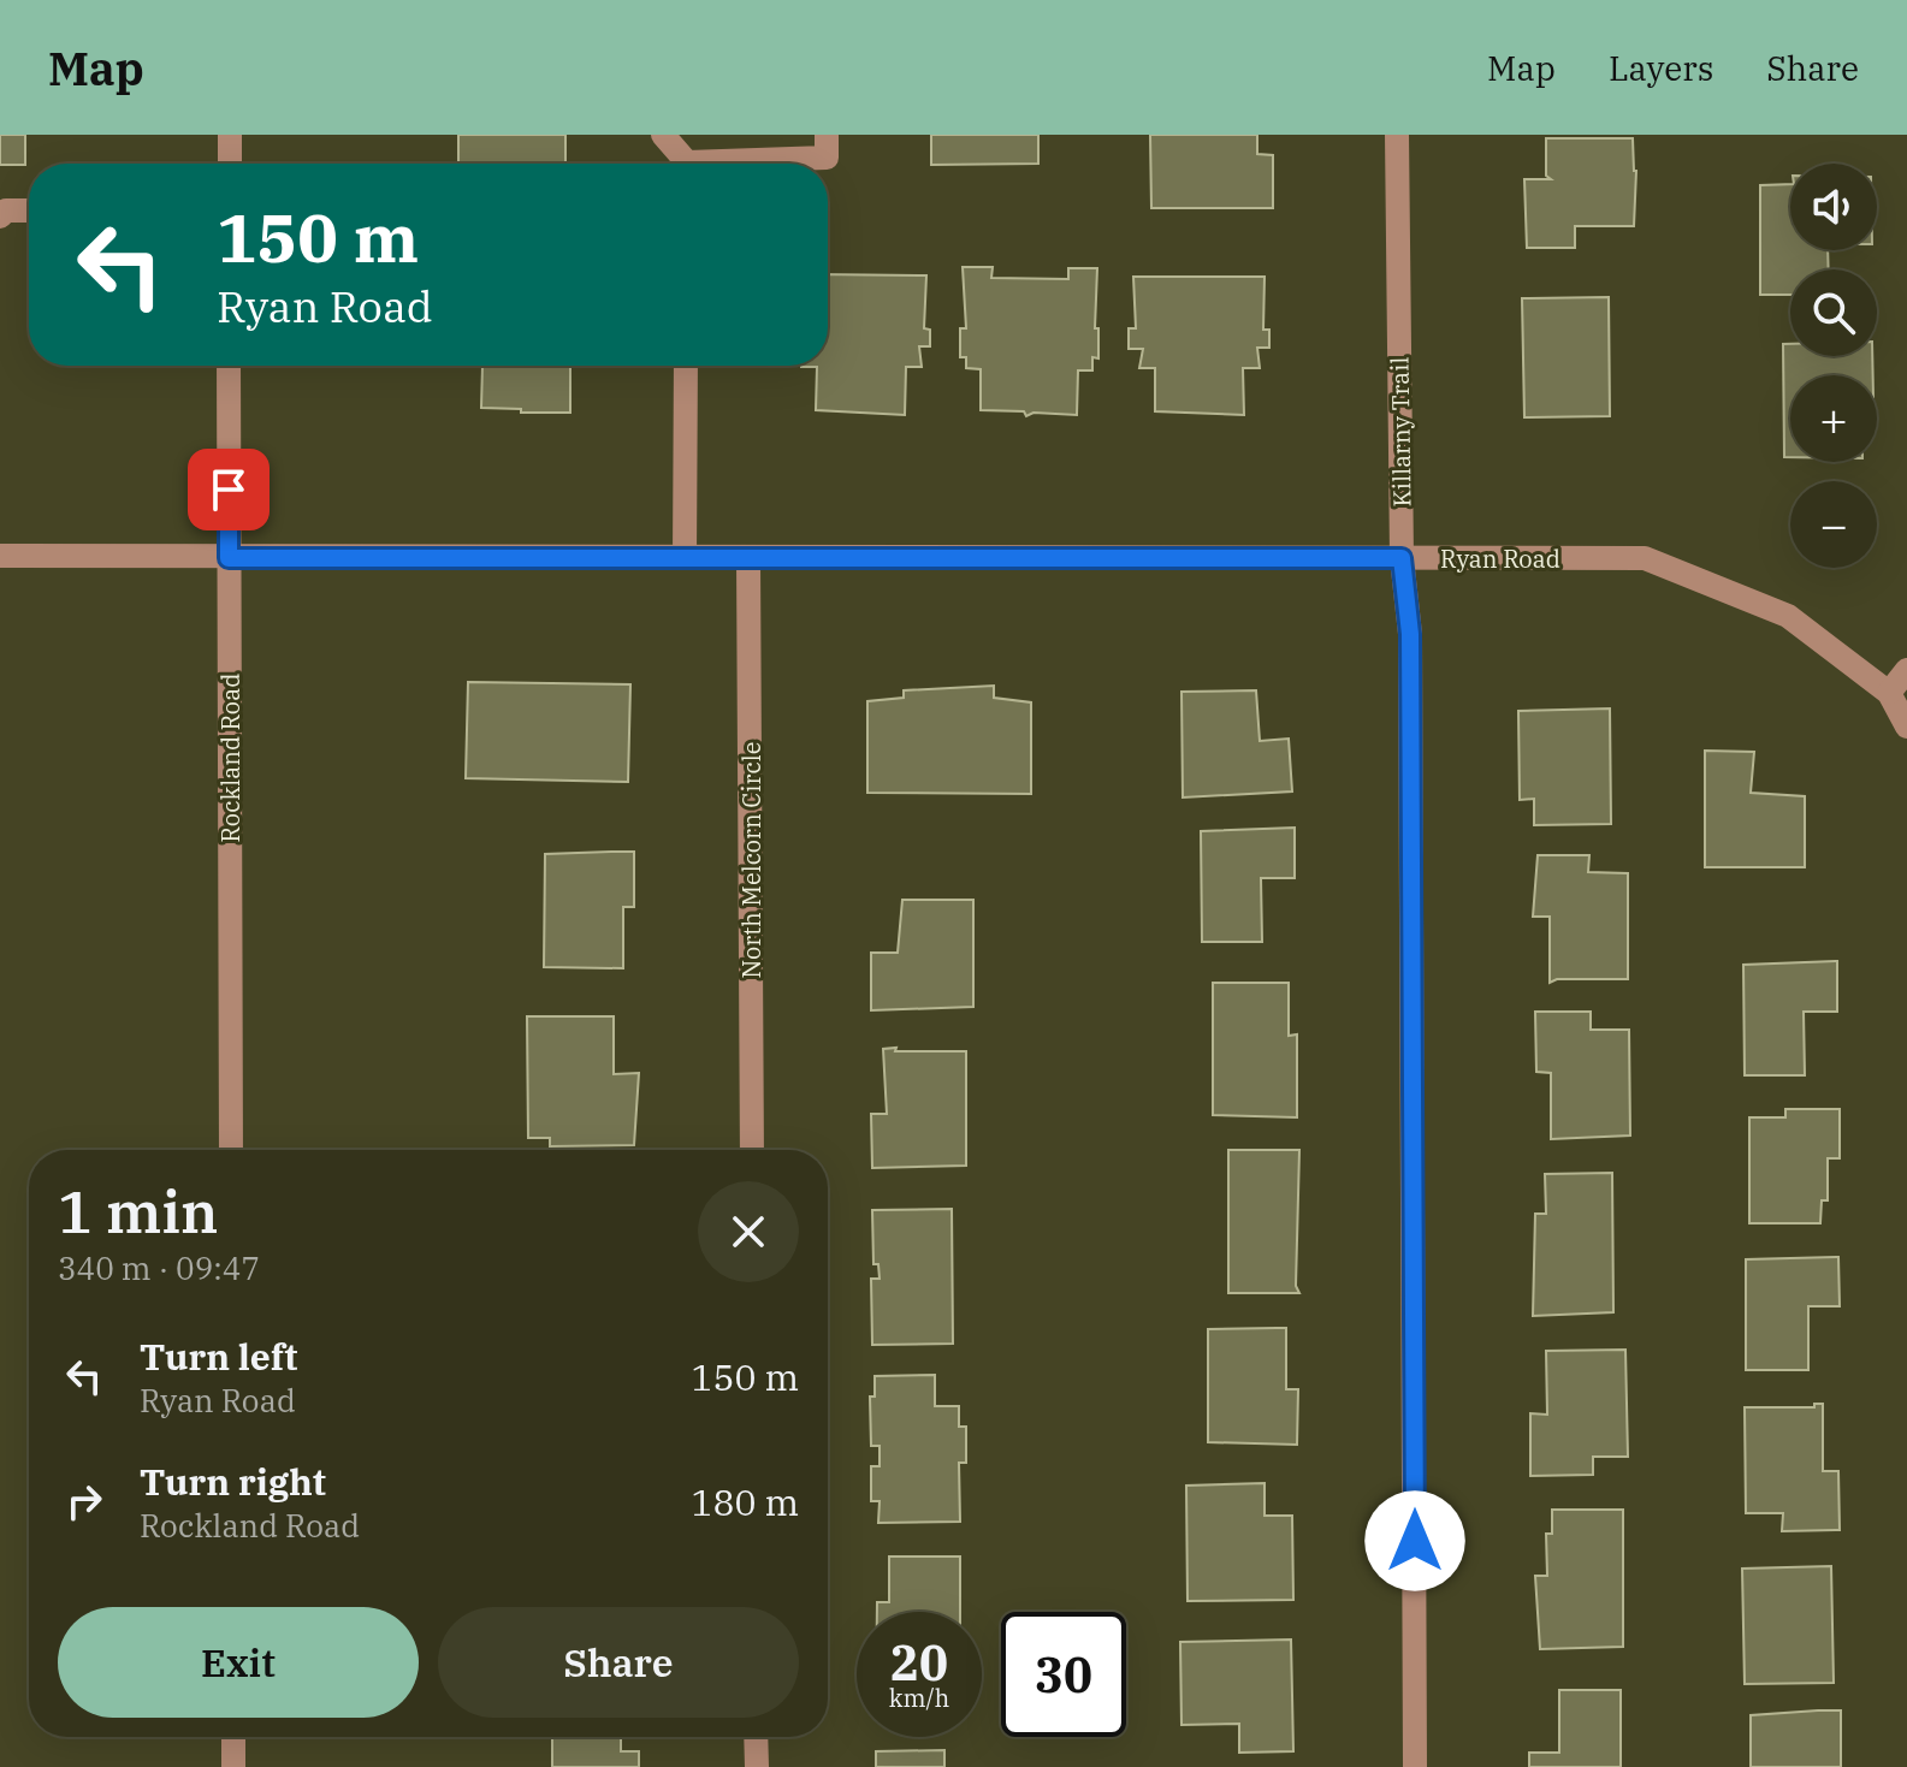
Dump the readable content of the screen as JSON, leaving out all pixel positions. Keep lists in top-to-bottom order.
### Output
{
  "streets": {
    "street": [
      "Killarny Trail",
      "Ryan Road",
      "Rockland Road",
      "North Melcorn Circle"
    ]
  },
  "crossings": [
    ["Killarny Trail", "Ryan Road"],
    ["Ryan Road", "Rockland Road"],
    ["Ryan Road", "North Melcorn Circle"]
  ],
  "page": {
    "header": "Map",
    "nav": ["Map", "Layers", "Share"],
    "map_buttons": ["+", "−"],
    "turn": ["150 m", "Ryan Road"],
    "heading": ["1 min", "340 m · 09:47"],
    "list": [
      {
        "name": "Turn left",
        "note": "Ryan Road",
        "value": "150 m"
      },
      {
        "name": "Turn right",
        "note": "Rockland Road",
        "value": "180 m"
      }
    ],
    "buttons": ["Exit", "Share"],
    "speed": "20 km/h",
    "limit": "30"
  }
}
